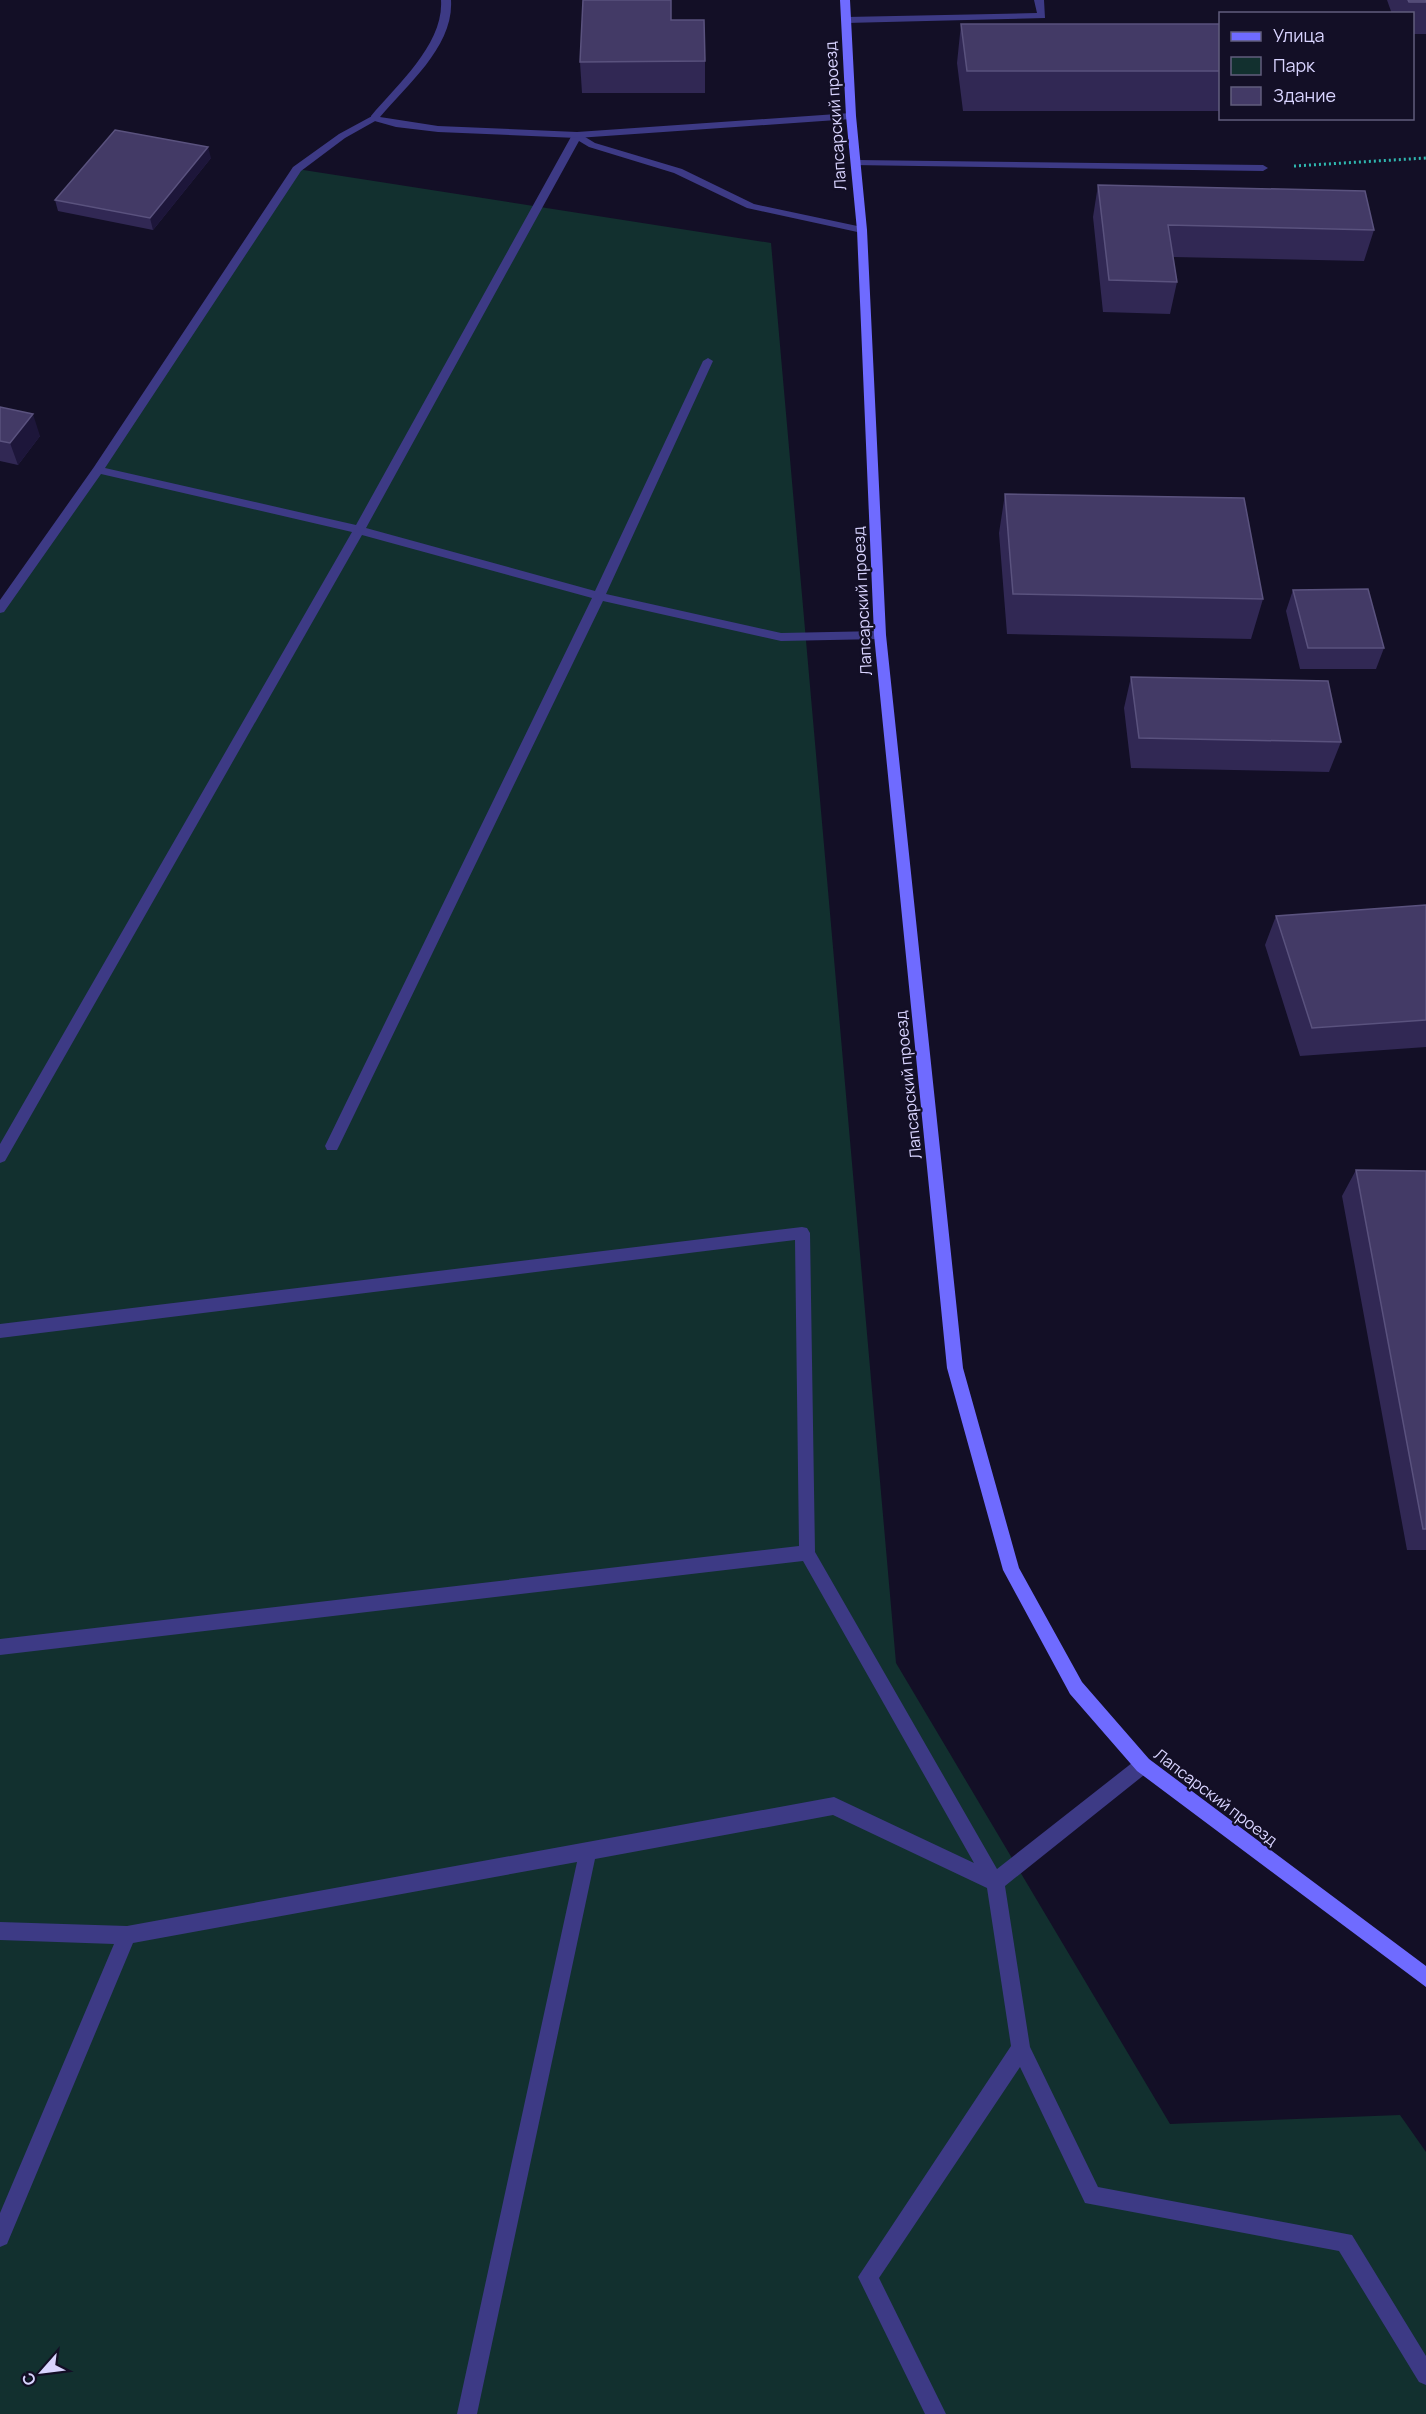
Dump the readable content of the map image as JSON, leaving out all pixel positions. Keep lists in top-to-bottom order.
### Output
{
  "streets": {
    "street": ["Лапсарский проезд"]
  },
  "legend": ["Улица", "Парк", "Здание"],
  "north": "bottom left"
}
